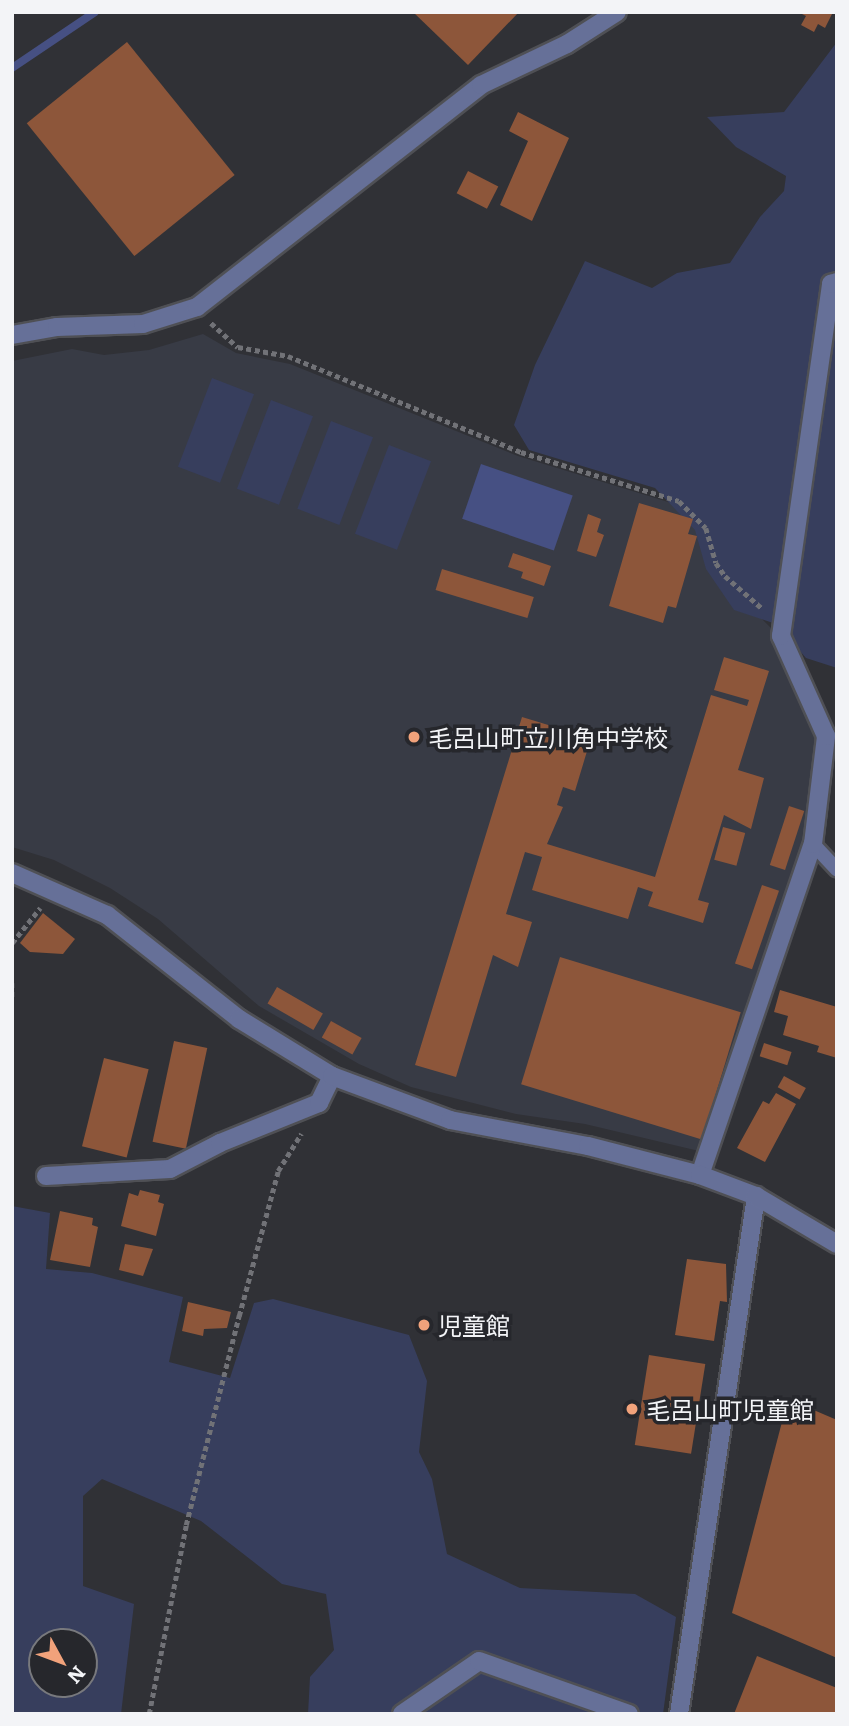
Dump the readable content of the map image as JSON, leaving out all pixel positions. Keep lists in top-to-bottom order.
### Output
{
  "places": ["毛呂山町立川角中学校", "児童館", "毛呂山町児童館"],
  "north": "bottom right"
}
